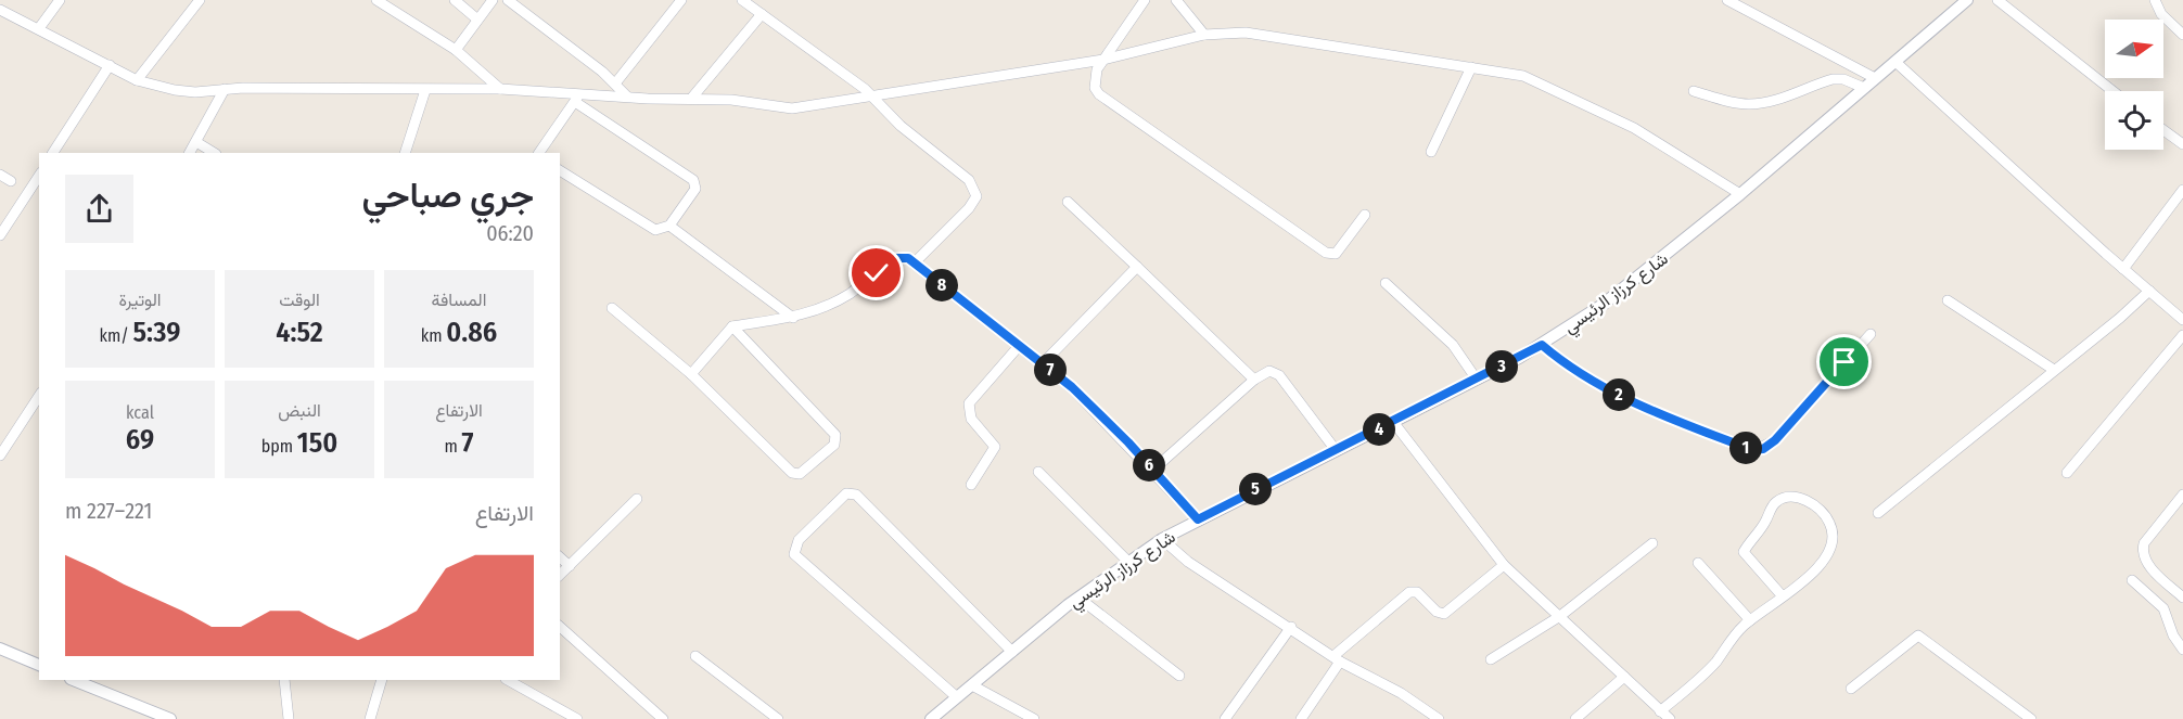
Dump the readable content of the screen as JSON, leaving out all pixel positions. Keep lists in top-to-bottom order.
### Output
{
  "streets": {
    "street": ["شارع كرزاز الرئيسي"]
  },
  "north": "right",
  "page": {
    "heading": ["جري صباحي", "06:20"],
    "stats": [
      ["المسافة", "0.86 km"],
      ["الوقت", "4:52"],
      ["الوتيرة", "5:39 /km"],
      ["الارتفاع", "7 m"],
      ["النبض", "150 bpm"],
      ["kcal", "69"]
    ],
    "pins": [
      "8",
      "3",
      "7",
      "2",
      "4",
      "1",
      "6",
      "5"
    ],
    "chart": ["الارتفاع", "221–227 m"]
  }
}
